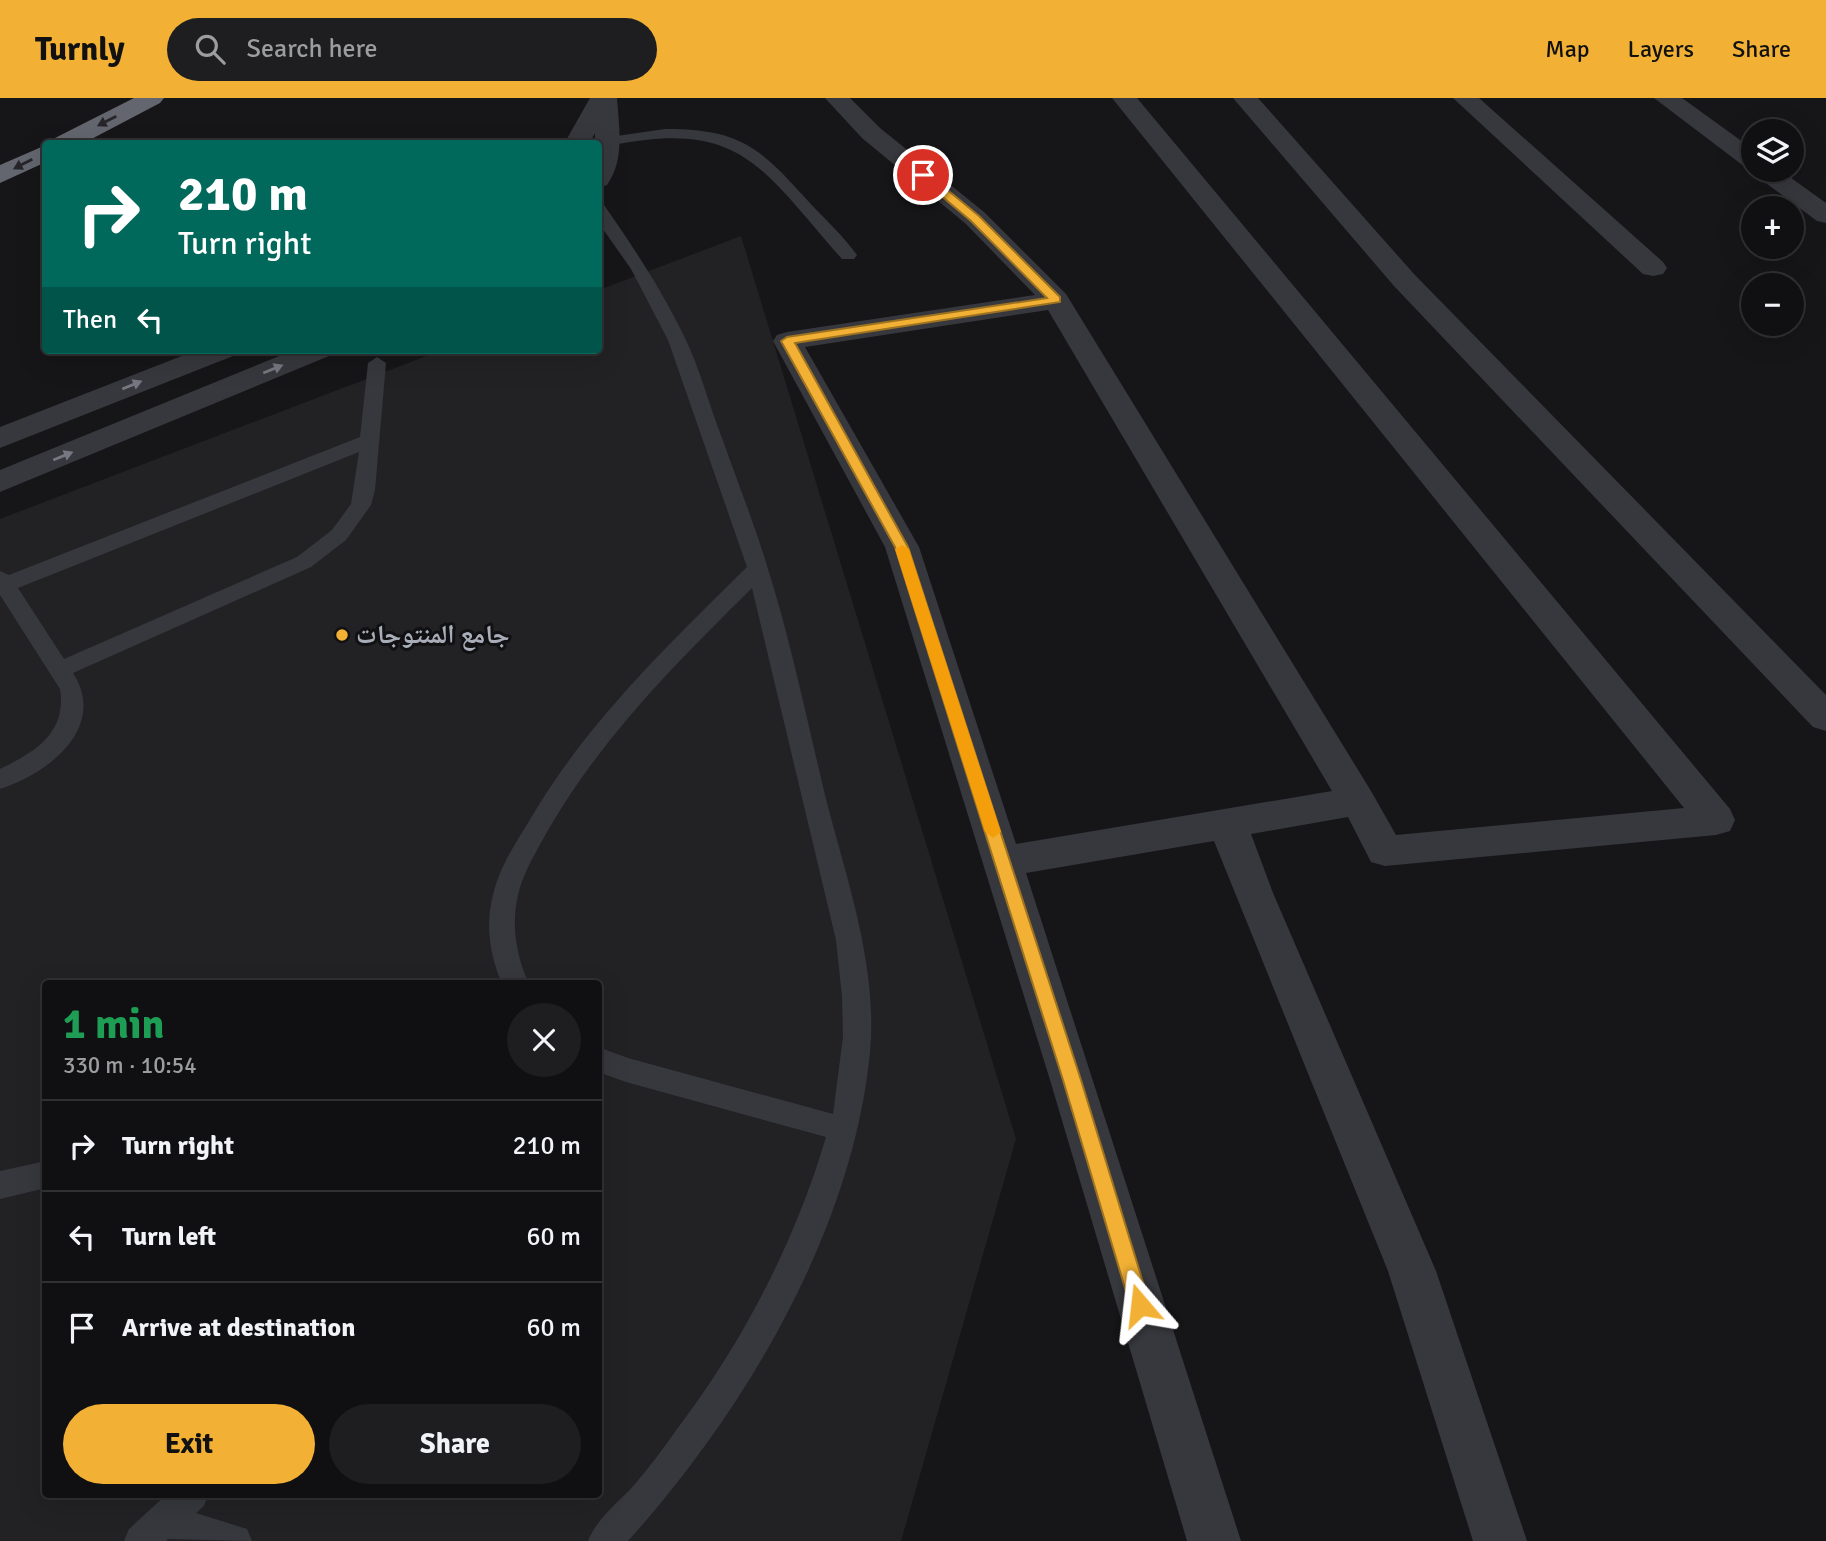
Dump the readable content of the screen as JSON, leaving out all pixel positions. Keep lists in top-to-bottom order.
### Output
{
  "places": ["جامع المنتوجات"],
  "page": {
    "header": "Turnly",
    "search": "Search here",
    "nav": ["Map", "Layers", "Share"],
    "map_buttons": ["+", "−"],
    "turn": ["210 m", "Turn right"],
    "then": "Then",
    "heading": ["1 min", "330 m · 10:54"],
    "list": [
      {
        "name": "Turn right",
        "value": "210 m"
      },
      {
        "name": "Turn left",
        "value": "60 m"
      },
      {
        "name": "Arrive at destination",
        "value": "60 m"
      }
    ],
    "buttons": ["Exit", "Share"]
  }
}
